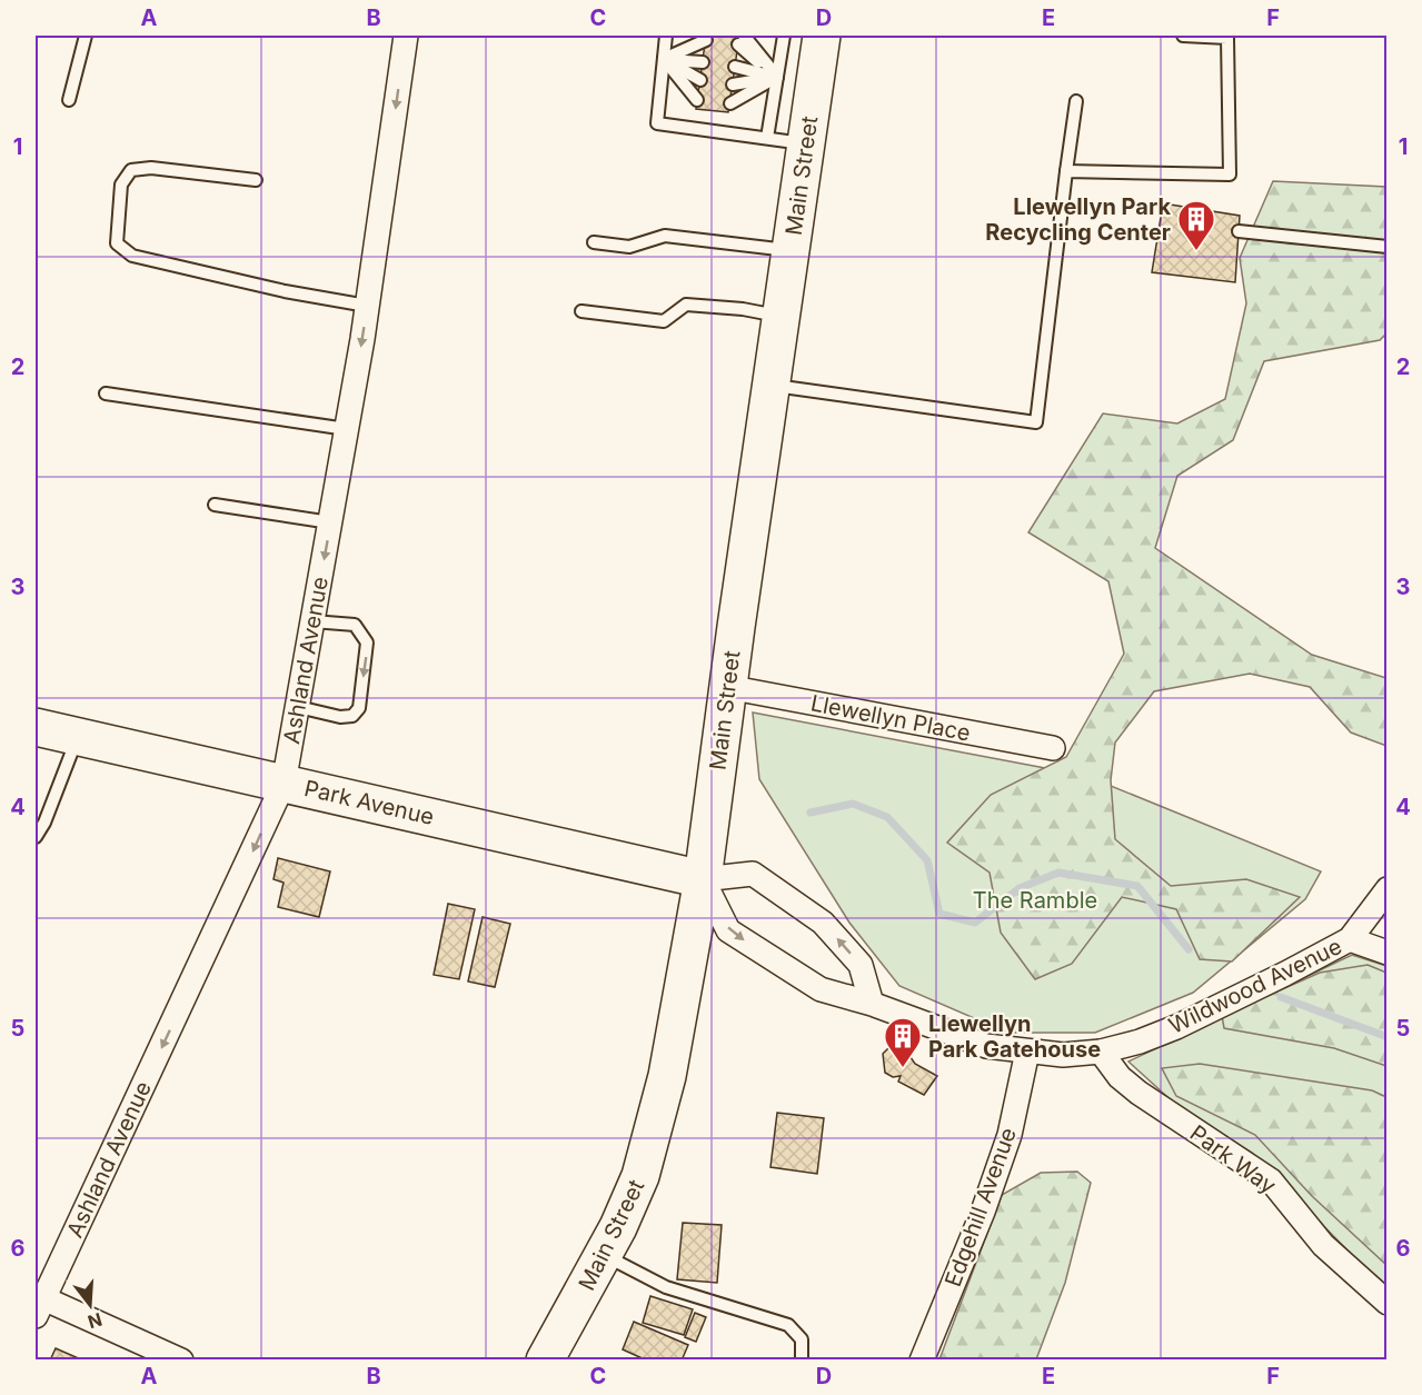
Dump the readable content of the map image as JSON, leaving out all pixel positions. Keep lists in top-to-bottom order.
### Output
{
  "streets": {
    "main road": ["Main Street", "Park Avenue"],
    "street": [
      "Ashland Avenue",
      "Llewellyn Place",
      "Wildwood Avenue",
      "Park Way",
      "Edgehill Avenue"
    ]
  },
  "crossings": [
    ["Main Street", "Llewellyn Place"],
    ["Main Street", "Park Avenue"],
    ["Ashland Avenue", "Park Avenue"],
    ["Wildwood Avenue", "Park Way"]
  ],
  "one_way": ["Ashland Avenue"],
  "parks": ["The Ramble"],
  "places": {
    "building": ["Llewellyn Park Recycling Center", "Llewellyn Park Gatehouse"]
  },
  "north": "bottom",
  "grid": {
    "columns": [
      "A",
      "B",
      "C",
      "D",
      "E",
      "F"
    ],
    "rows": [
      "1",
      "2",
      "3",
      "4",
      "5",
      "6"
    ]
  }
}
